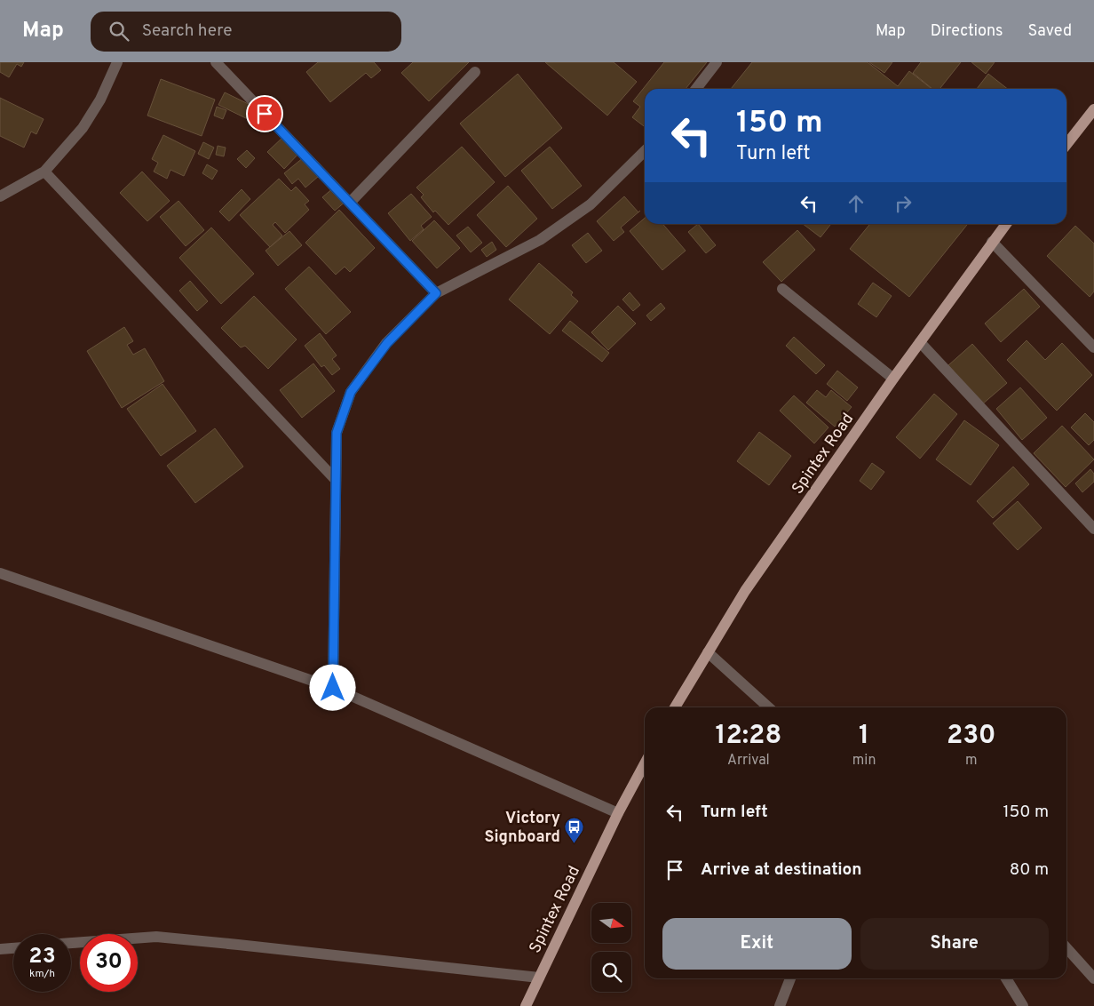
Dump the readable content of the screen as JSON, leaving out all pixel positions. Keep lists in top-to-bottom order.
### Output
{
  "streets": {
    "main road": ["Spintex Road"]
  },
  "places": {
    "bus stop": ["Victory Signboard"]
  },
  "north": "right",
  "page": {
    "header": "Map",
    "search": "Search here",
    "nav": ["Map", "Directions", "Saved"],
    "turn": ["150 m", "Turn left"],
    "eta": [
      "12:28",
      "Arrival",
      "1",
      "min",
      "230",
      "m"
    ],
    "list": [
      {
        "name": "Turn left",
        "value": "150 m"
      },
      {
        "name": "Arrive at destination",
        "value": "80 m"
      }
    ],
    "buttons": ["Exit", "Share"],
    "speed": "23 km/h",
    "limit": "30"
  }
}
